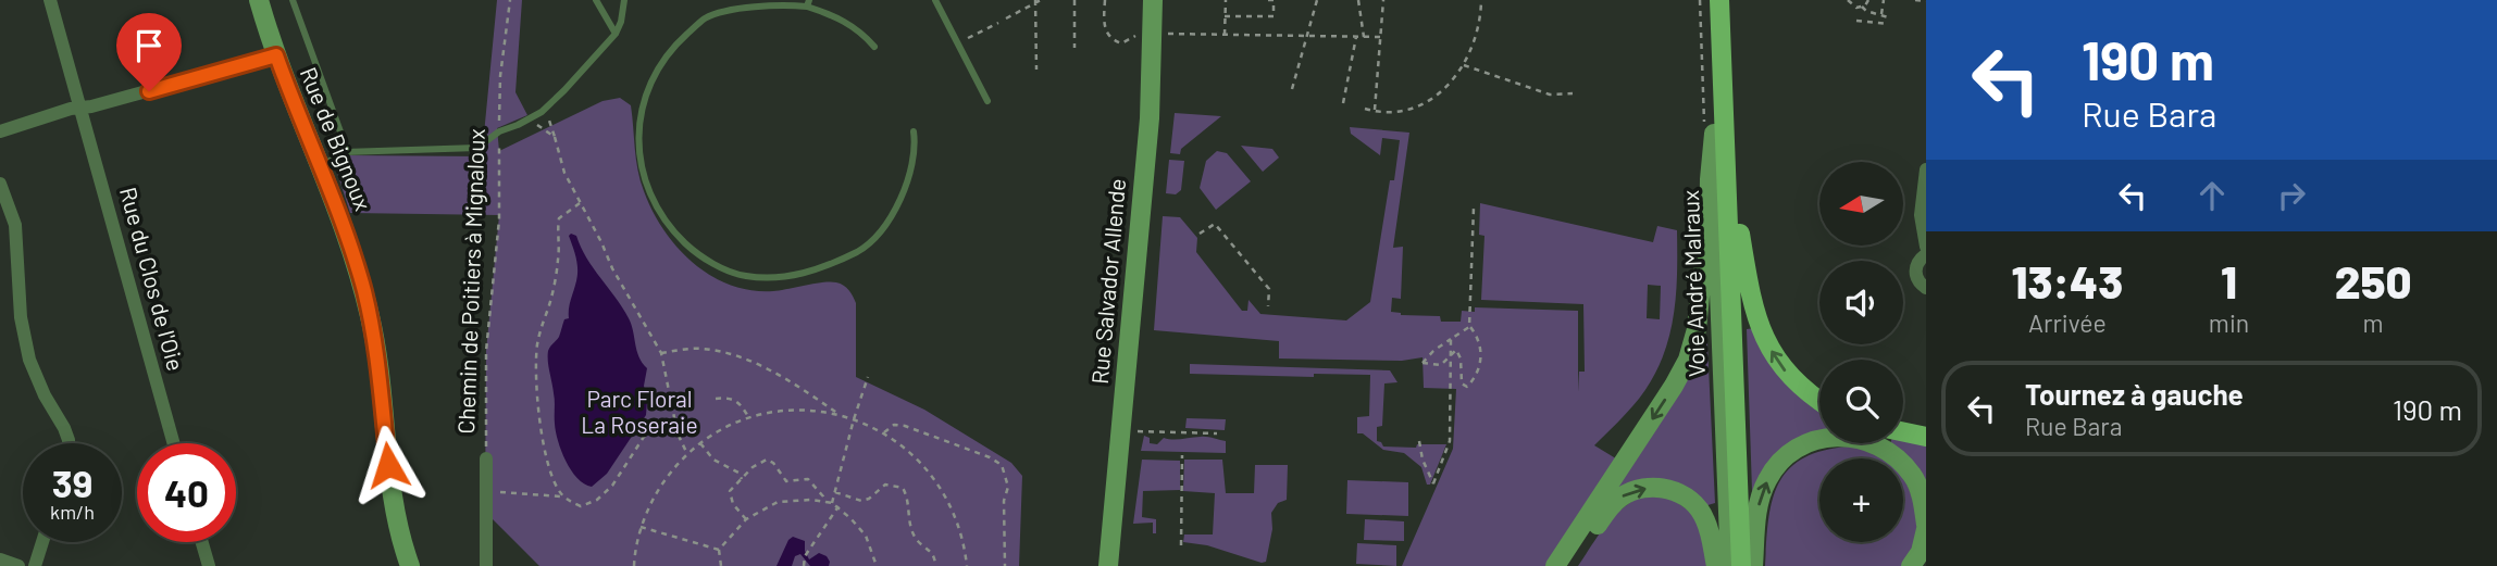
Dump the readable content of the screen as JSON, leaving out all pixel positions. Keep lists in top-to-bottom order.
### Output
{
  "streets": {
    "main road": ["Rue de Bignoux", "Rue Salvador Allende", "Voie André Malraux"],
    "street": ["Rue du Clos de l'Oie", "Chemin de Poitiers à Mignaloux"]
  },
  "parks": ["Parc Floral La Roseraie"],
  "north": "left",
  "page": {
    "turn": ["190 m", "Rue Bara"],
    "map_buttons": "+",
    "eta": [
      "13:43",
      "Arrivée",
      "1",
      "min",
      "250",
      "m"
    ],
    "list": [
      {
        "name": "Tournez à gauche",
        "note": "Rue Bara",
        "value": "190 m"
      }
    ],
    "speed": "39 km/h",
    "limit": "40"
  }
}
